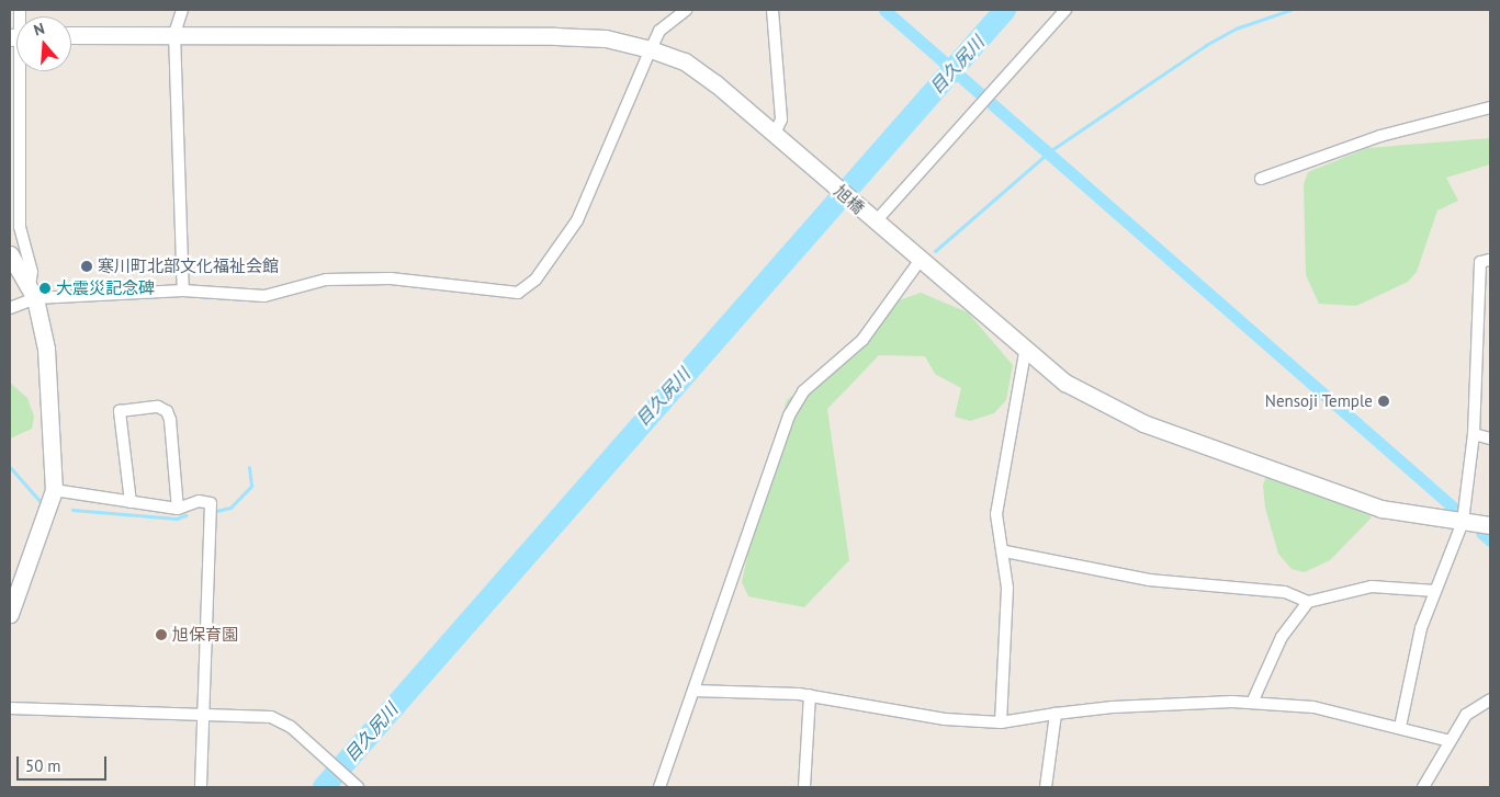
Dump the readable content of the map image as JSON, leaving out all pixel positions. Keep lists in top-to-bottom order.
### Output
{
  "streets": {
    "street": ["旭橋"]
  },
  "water": ["目久尻川"],
  "places": [
    "寒川町北部文化福祉会館",
    "大震災記念碑",
    "Nensoji Temple",
    "旭保育園"
  ],
  "scale_bar": "50 m",
  "north": "top"
}
